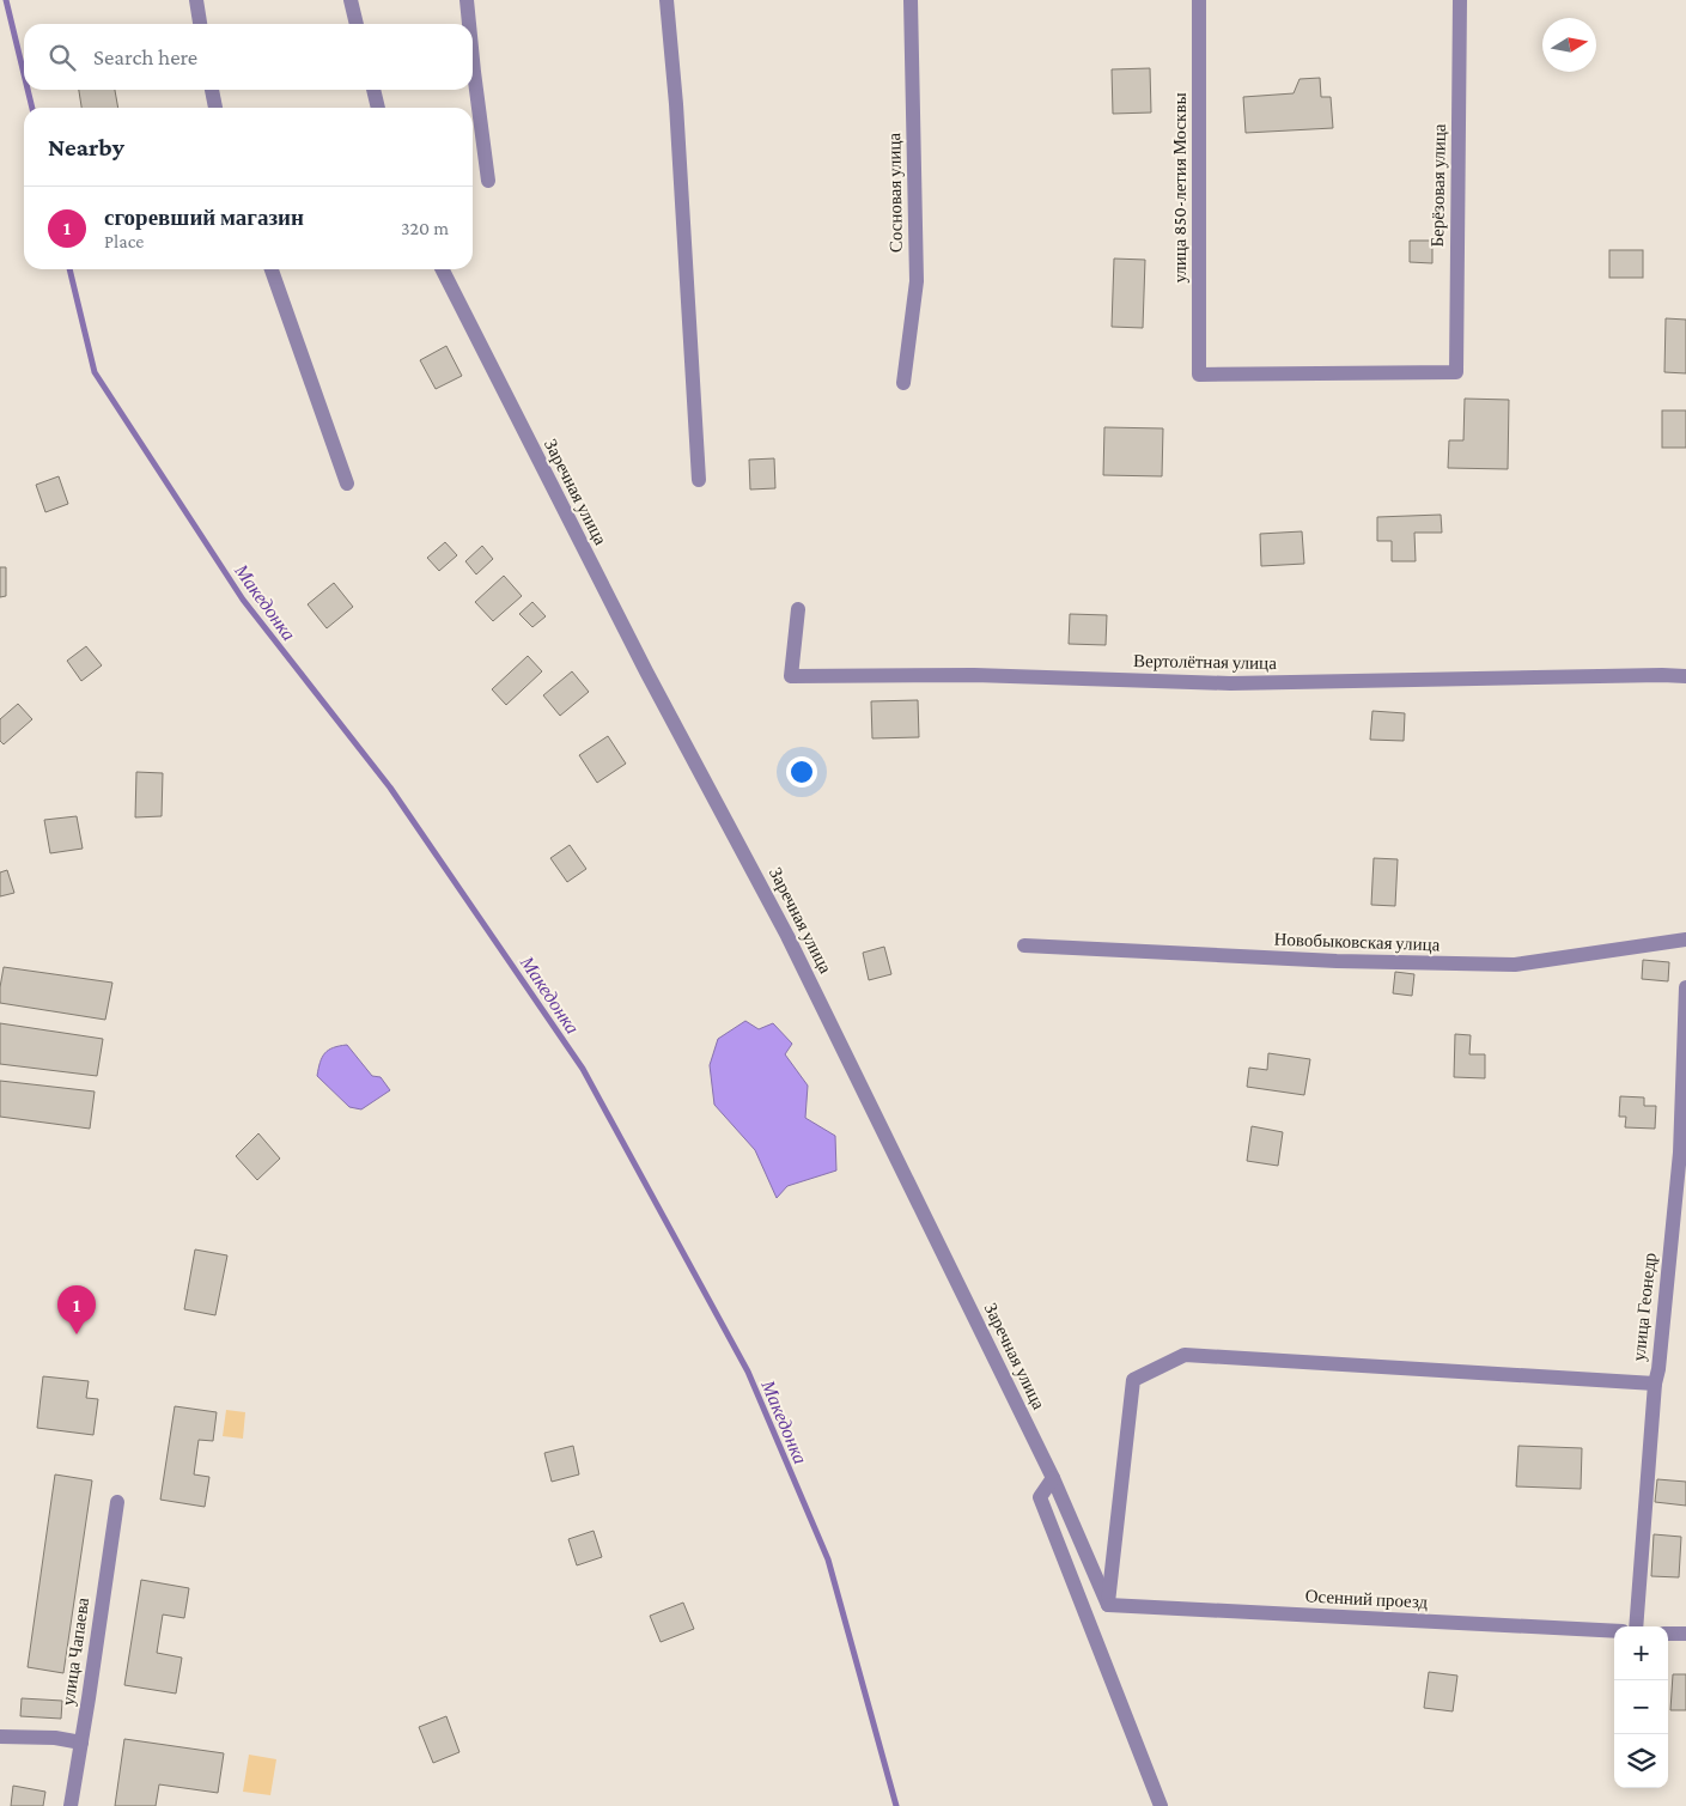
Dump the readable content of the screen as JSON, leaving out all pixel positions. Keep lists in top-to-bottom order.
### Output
{
  "streets": {
    "street": [
      "Берёзовая улица",
      "улица 850-летия Москвы",
      "Сосновая улица",
      "Заречная улица",
      "Вертолётная улица",
      "Новобыковская улица",
      "улица Геонедр",
      "Осенний проезд",
      "улица Чапаева"
    ]
  },
  "crossings": [
    ["Берёзовая улица", "улица 850-летия Москвы"],
    ["Заречная улица", "Осенний проезд"]
  ],
  "water": ["Македонка"],
  "north": "right",
  "page": {
    "search": "Search here",
    "heading": "Nearby",
    "list": [
      {
        "mark": "1",
        "name": "сгоревший магазин",
        "note": "Place",
        "value": "320 m"
      }
    ],
    "pins": "1",
    "map_buttons": ["+", "−"]
  }
}
